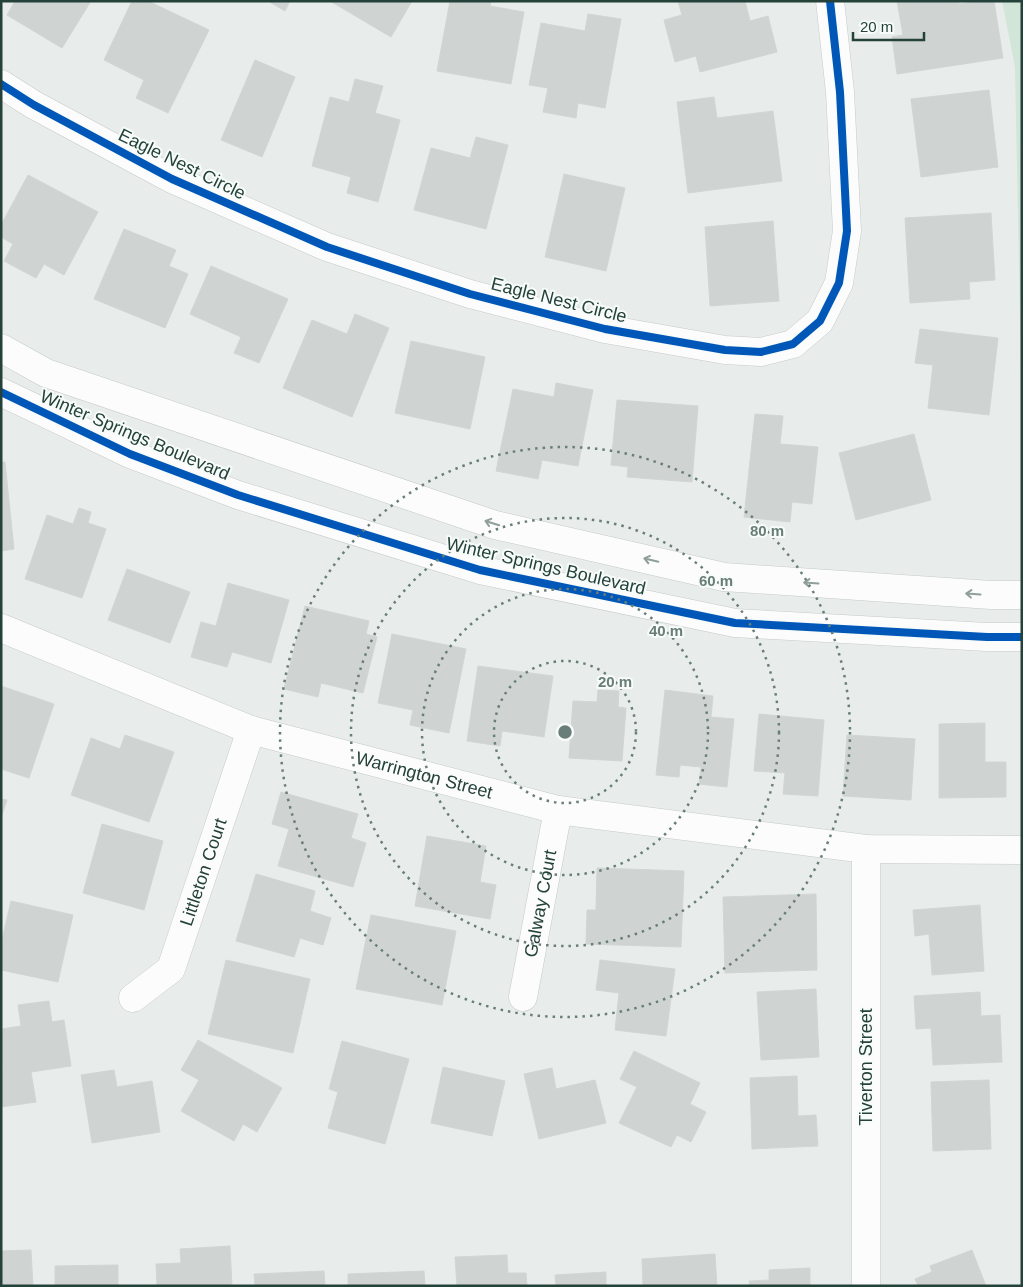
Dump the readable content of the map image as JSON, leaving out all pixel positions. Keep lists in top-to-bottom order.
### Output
{
  "streets": {
    "street": [
      "Eagle Nest Circle",
      "Winter Springs Boulevard",
      "Warrington Street",
      "Littleton Court",
      "Galway Court",
      "Tiverton Street"
    ]
  },
  "crossings": [
    ["Warrington Street", "Littleton Court"],
    ["Warrington Street", "Galway Court"],
    ["Warrington Street", "Tiverton Street"]
  ],
  "scale_bar": "20 m",
  "rings": [
    "80 m",
    "60 m",
    "40 m",
    "20 m"
  ]
}
